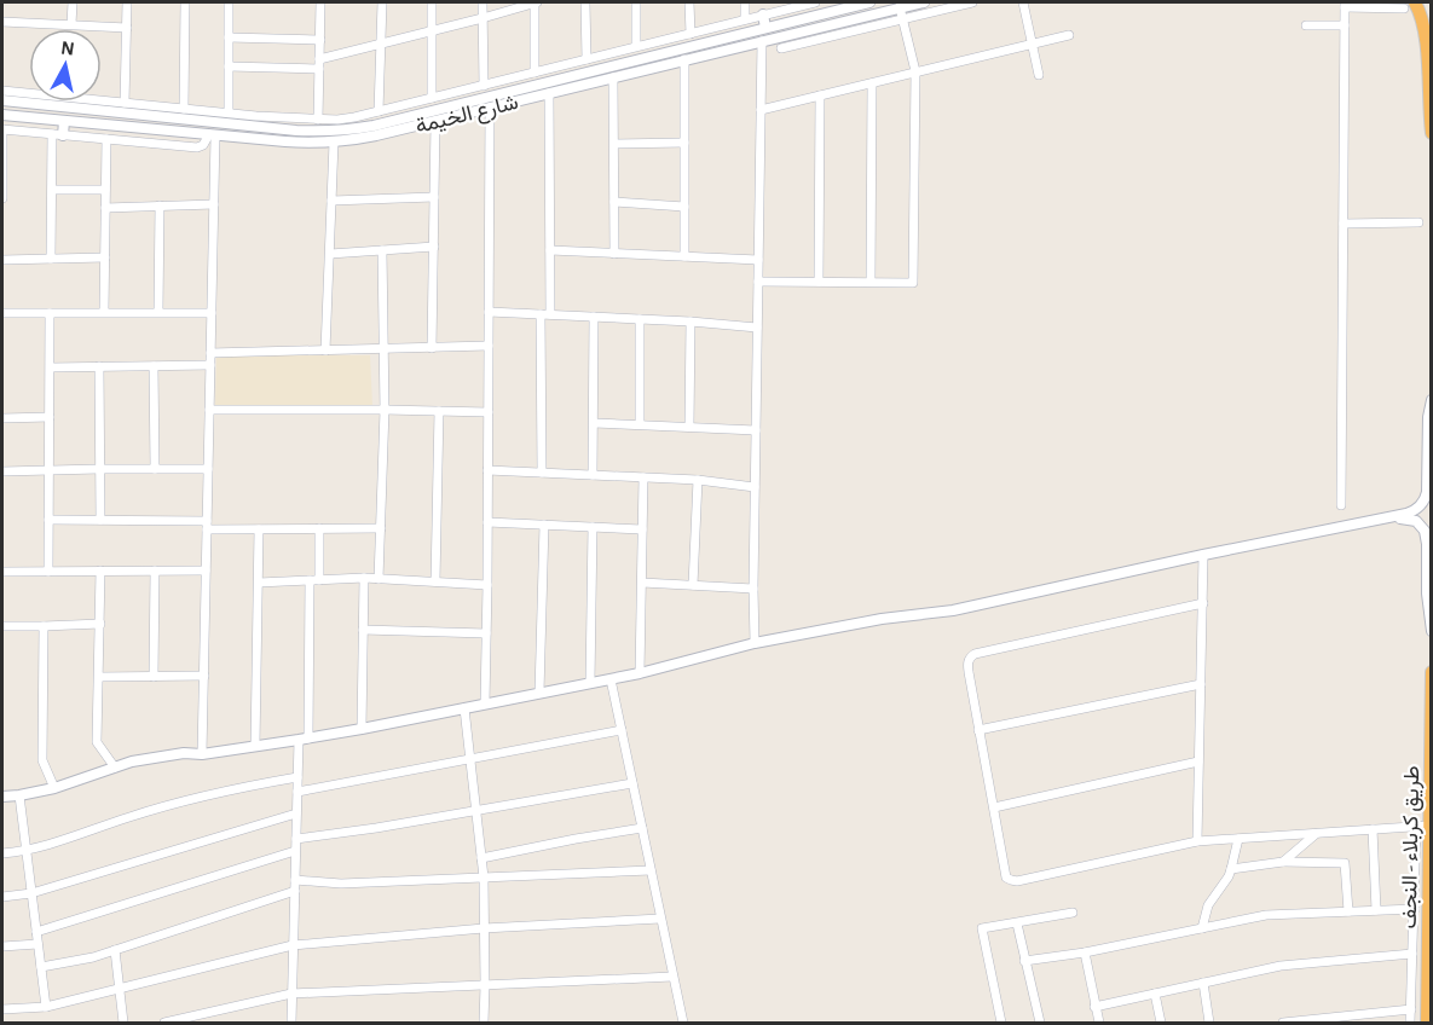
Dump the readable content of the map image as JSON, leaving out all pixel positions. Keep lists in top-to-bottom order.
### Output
{
  "streets": {
    "highway": ["طريق کربلاء - النجف"],
    "street": ["شارع الخيمة"]
  },
  "north": "top"
}
